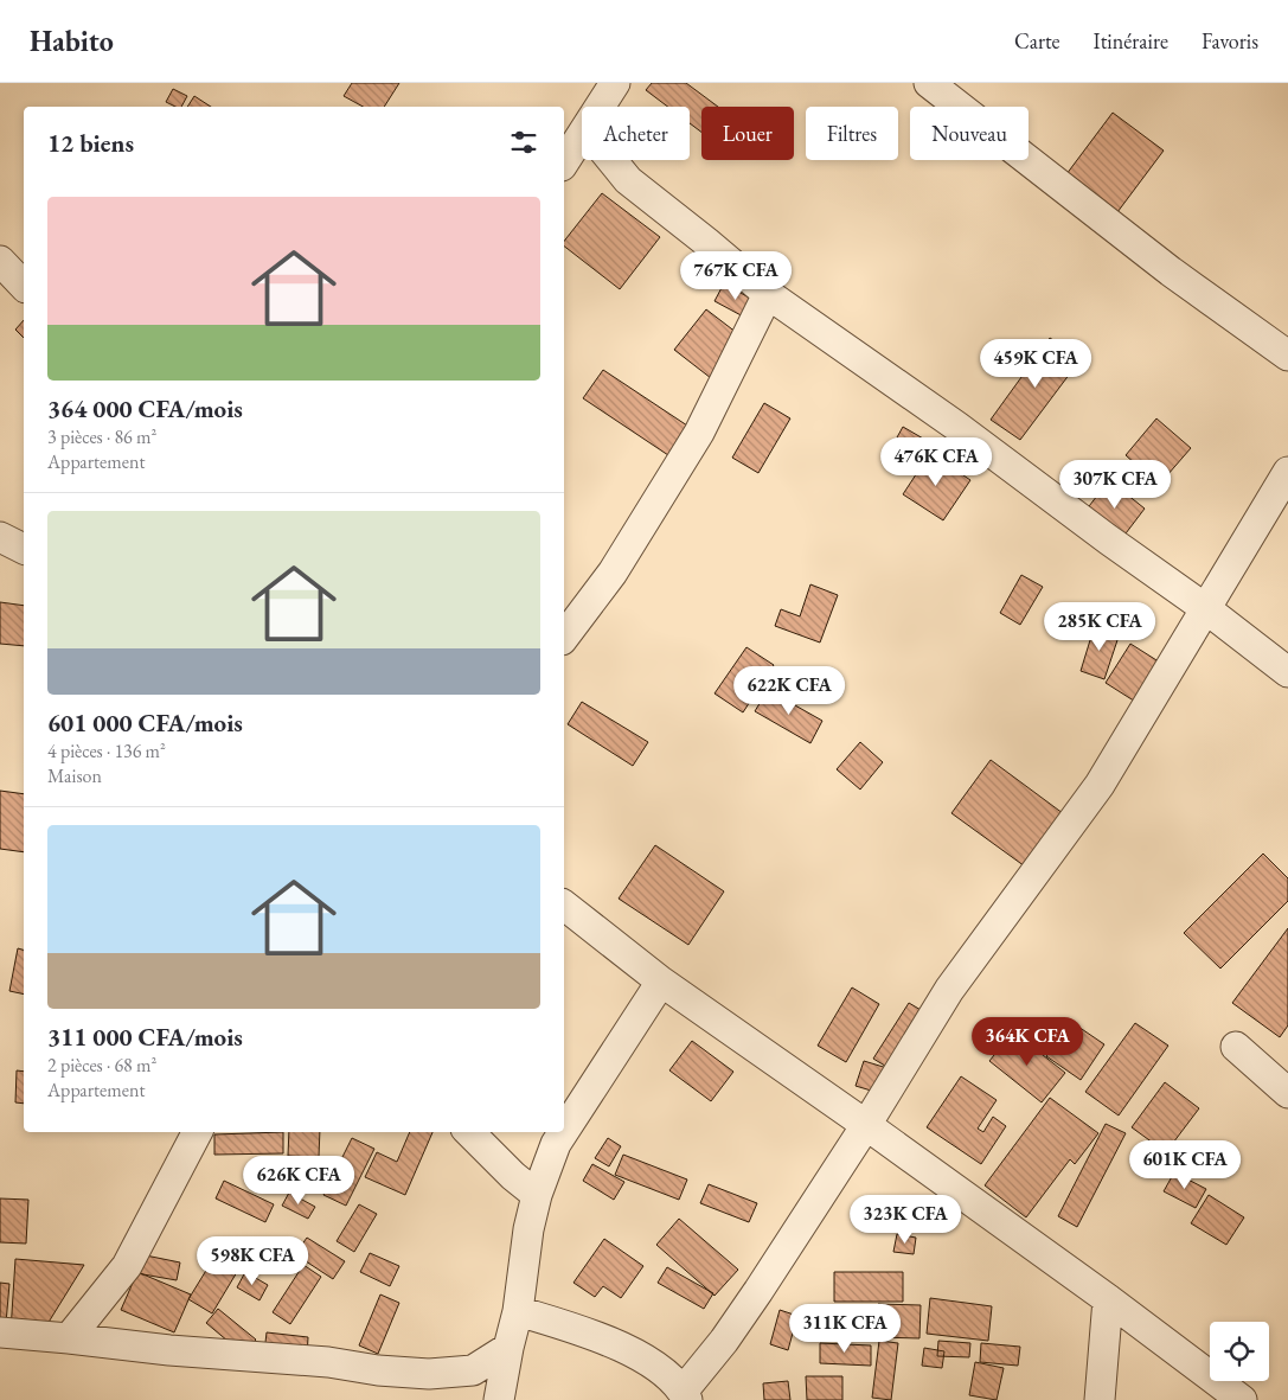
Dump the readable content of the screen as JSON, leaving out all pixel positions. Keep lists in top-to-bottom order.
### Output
{
  "page": {
    "header": "Habito",
    "nav": ["Carte", "Itinéraire", "Favoris"],
    "chip": [
      "Acheter",
      "Louer",
      "Filtres",
      "Nouveau"
    ],
    "heading": "12 biens",
    "list": [
      {
        "name": "364 000 CFA/mois",
        "note": "3 pièces · 86 m² · Appartement"
      },
      {
        "name": "601 000 CFA/mois",
        "note": "4 pièces · 136 m² · Maison"
      },
      {
        "name": "311 000 CFA/mois",
        "note": "2 pièces · 68 m² · Appartement"
      }
    ],
    "price": [
      "767K CFA",
      "459K CFA",
      "476K CFA",
      "307K CFA",
      "285K CFA",
      "622K CFA",
      "364K CFA",
      "601K CFA",
      "626K CFA",
      "323K CFA",
      "598K CFA",
      "311K CFA"
    ]
  }
}
